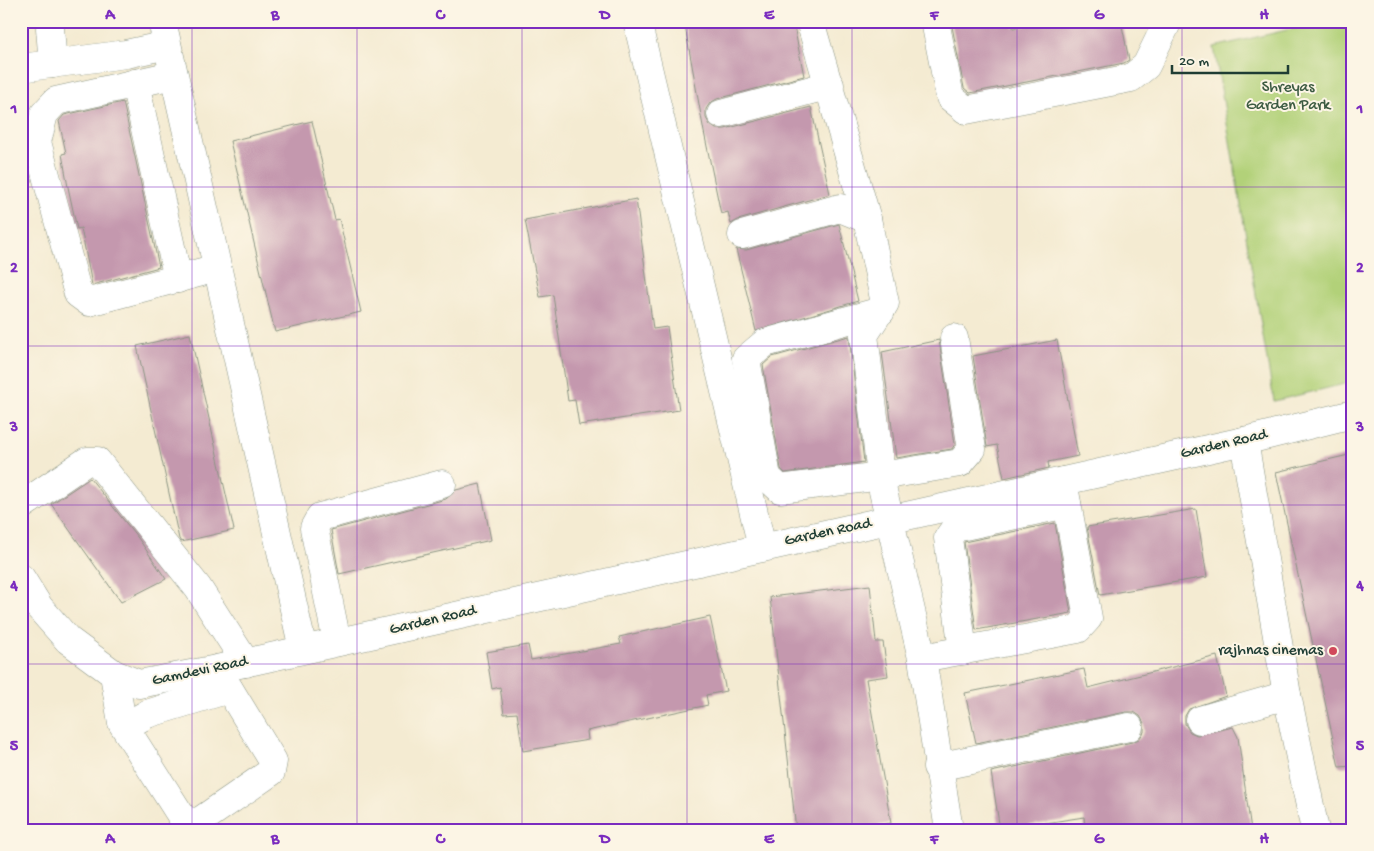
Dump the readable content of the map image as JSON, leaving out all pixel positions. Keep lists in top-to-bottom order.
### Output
{
  "streets": {
    "street": ["Garden Road", "Gamdevi Road"]
  },
  "crossings": [
    ["Garden Road", "Gamdevi Road"]
  ],
  "parks": ["Shreyas Garden Park"],
  "places": ["rajhnas cinemas"],
  "scale_bar": "20 m",
  "grid": {
    "columns": [
      "A",
      "B",
      "C",
      "D",
      "E",
      "F",
      "G",
      "H"
    ],
    "rows": [
      "1",
      "2",
      "3",
      "4",
      "5"
    ]
  }
}
